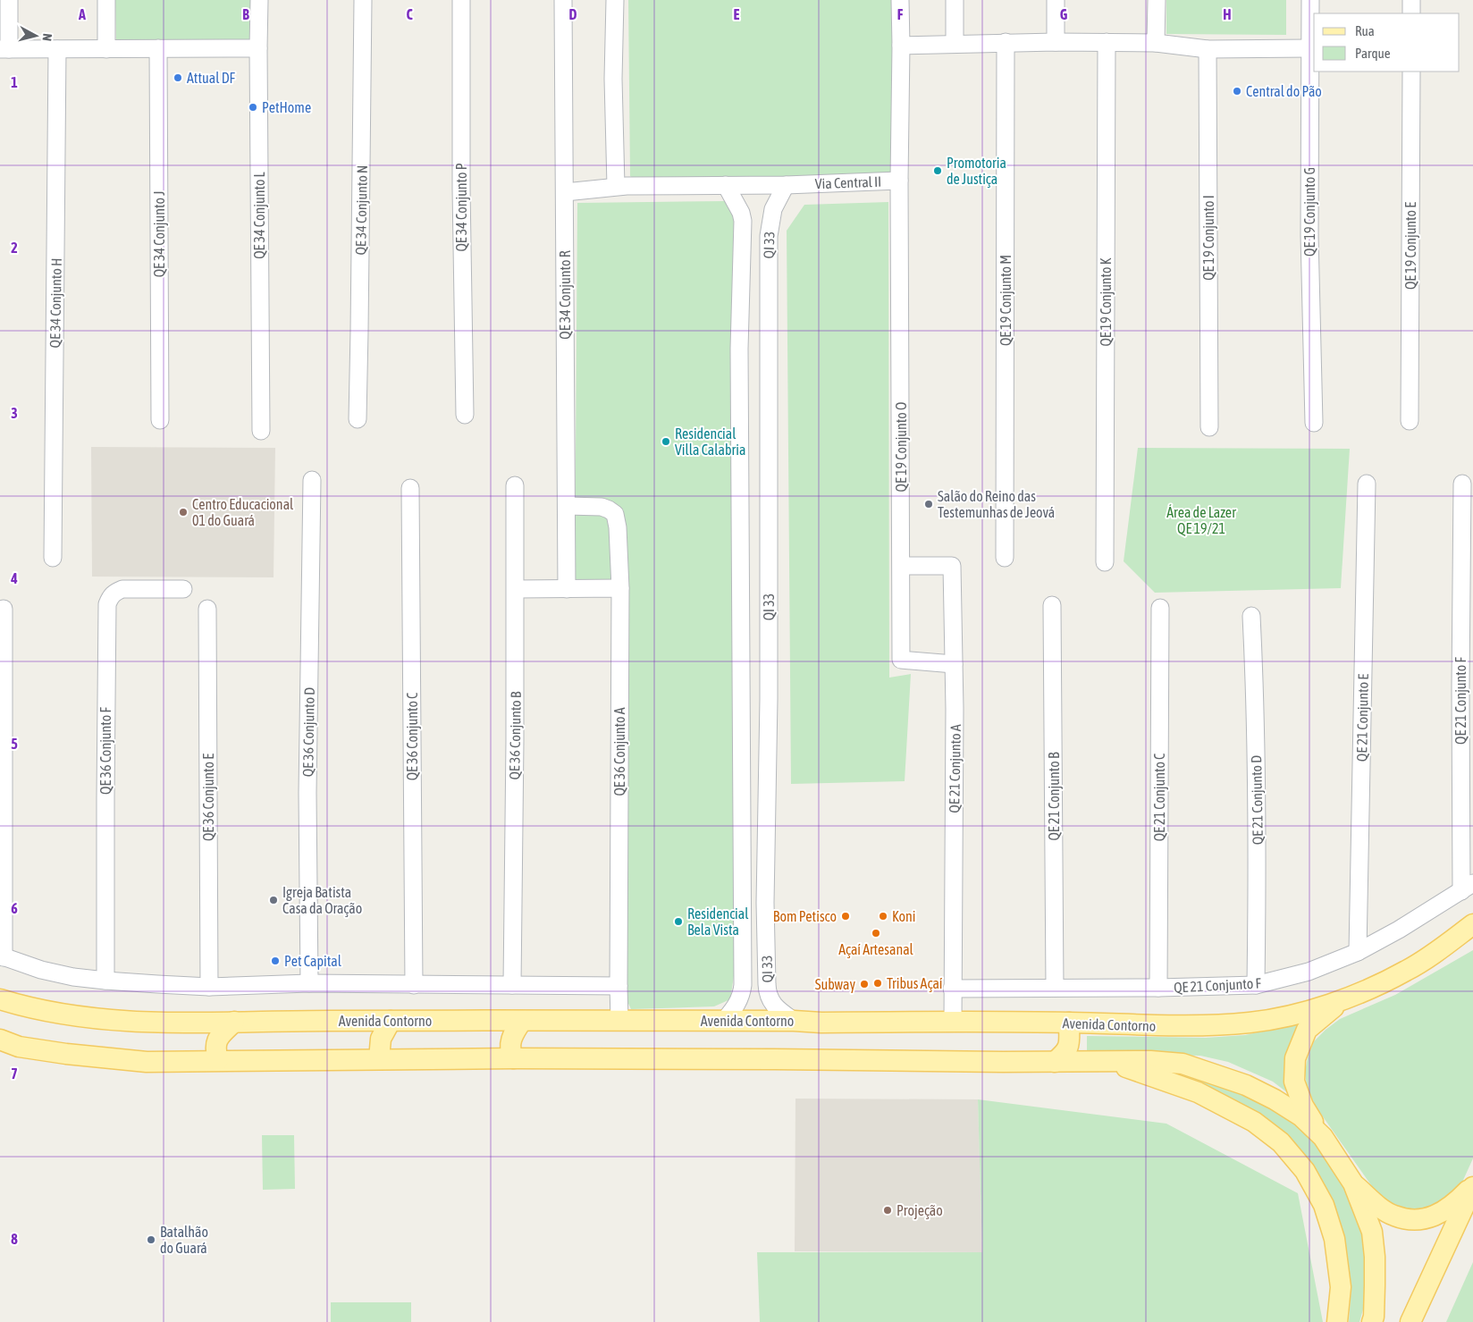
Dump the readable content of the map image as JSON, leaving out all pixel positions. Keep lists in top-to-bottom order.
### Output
{
  "streets": {
    "main road": ["Avenida Contorno"],
    "street": [
      "Via Central II",
      "QE 34 Conjunto P",
      "QE 34 Conjunto N",
      "QE 19 Conjunto G",
      "QE 34 Conjunto L",
      "QE 34 Conjunto J",
      "QE 19 Conjunto I",
      "QI 33",
      "QE 19 Conjunto E",
      "QE 34 Conjunto R",
      "QE 19 Conjunto M",
      "QE 19 Conjunto K",
      "QE 34 Conjunto H",
      "QE 19 Conjunto O",
      "QE 21 Conjunto F",
      "QE 21 Conjunto E",
      "QE 36 Conjunto D",
      "QE 36 Conjunto B",
      "QE 36 Conjunto C",
      "QE 36 Conjunto F",
      "QE 36 Conjunto A",
      "QE 21 Conjunto A",
      "QE 21 Conjunto B",
      "QE 36 Conjunto E",
      "QE 21 Conjunto C",
      "QE 21 Conjunto D"
    ]
  },
  "crossings": [
    ["Via Central II", "QI 33"],
    ["Via Central II", "QE 34 Conjunto R"],
    ["Via Central II", "QE 19 Conjunto O"],
    ["QI 33", "Avenida Contorno"],
    ["QE 34 Conjunto R", "QE 36 Conjunto A"],
    ["QE 19 Conjunto O", "QE 21 Conjunto A"],
    ["QE 21 Conjunto F", "QE 21 Conjunto E"],
    ["QE 21 Conjunto F", "QE 21 Conjunto A"],
    ["QE 21 Conjunto F", "QE 21 Conjunto B"],
    ["QE 21 Conjunto F", "QE 21 Conjunto C"],
    ["QE 21 Conjunto F", "QE 21 Conjunto D"],
    ["QE 36 Conjunto A", "Avenida Contorno"],
    ["QE 21 Conjunto A", "Avenida Contorno"]
  ],
  "parks": ["Área de Lazer QE 19/21"],
  "places": [
    "Attual DF",
    "Central do Pão",
    "PetHome",
    "Promotoria de Justiça",
    "Residencial Villa Calabria",
    "Salão do Reino das Testemunhas de Jeová",
    "Centro Educacional 01 do Guará",
    "Igreja Batista Casa da Oração",
    "Bom Petisco",
    "Koni",
    "Residencial Bela Vista",
    "Açaí Artesanal",
    "Pet Capital",
    "Tribus Açaí",
    "Subway",
    "Projeção",
    "Batalhão do Guará"
  ],
  "legend": ["Rua", "Parque"],
  "north": "right",
  "grid": {
    "columns": [
      "A",
      "B",
      "C",
      "D",
      "E",
      "F",
      "G",
      "H"
    ],
    "rows": [
      "1",
      "2",
      "3",
      "4",
      "5",
      "6",
      "7",
      "8"
    ]
  }
}
